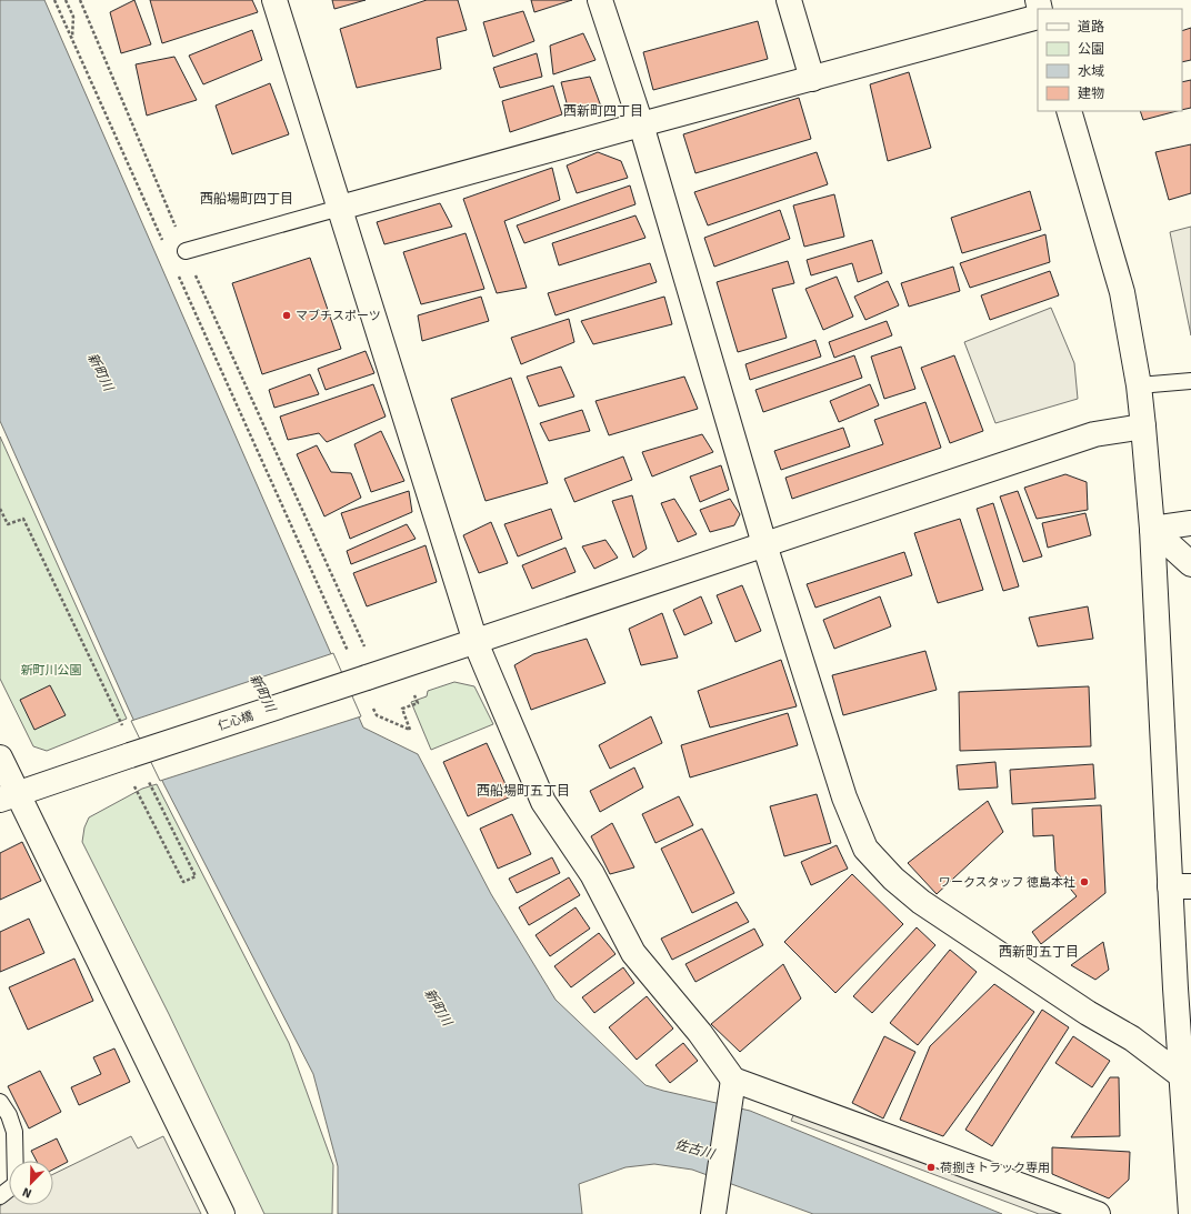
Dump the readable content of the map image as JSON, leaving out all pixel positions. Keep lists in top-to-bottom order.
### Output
{
  "streets": {
    "street": ["仁心橋"]
  },
  "districts": [
    "西新町四丁目",
    "西船場町四丁目",
    "西船場町五丁目",
    "西新町五丁目"
  ],
  "water": ["新町川", "佐古川"],
  "parks": ["新町川公園"],
  "places": ["マブチスポーツ", "ワークスタッフ 徳島本社", "荷捌きトラック専用"],
  "legend": [
    "道路",
    "公園",
    "水域",
    "建物"
  ],
  "north": "bottom left"
}
